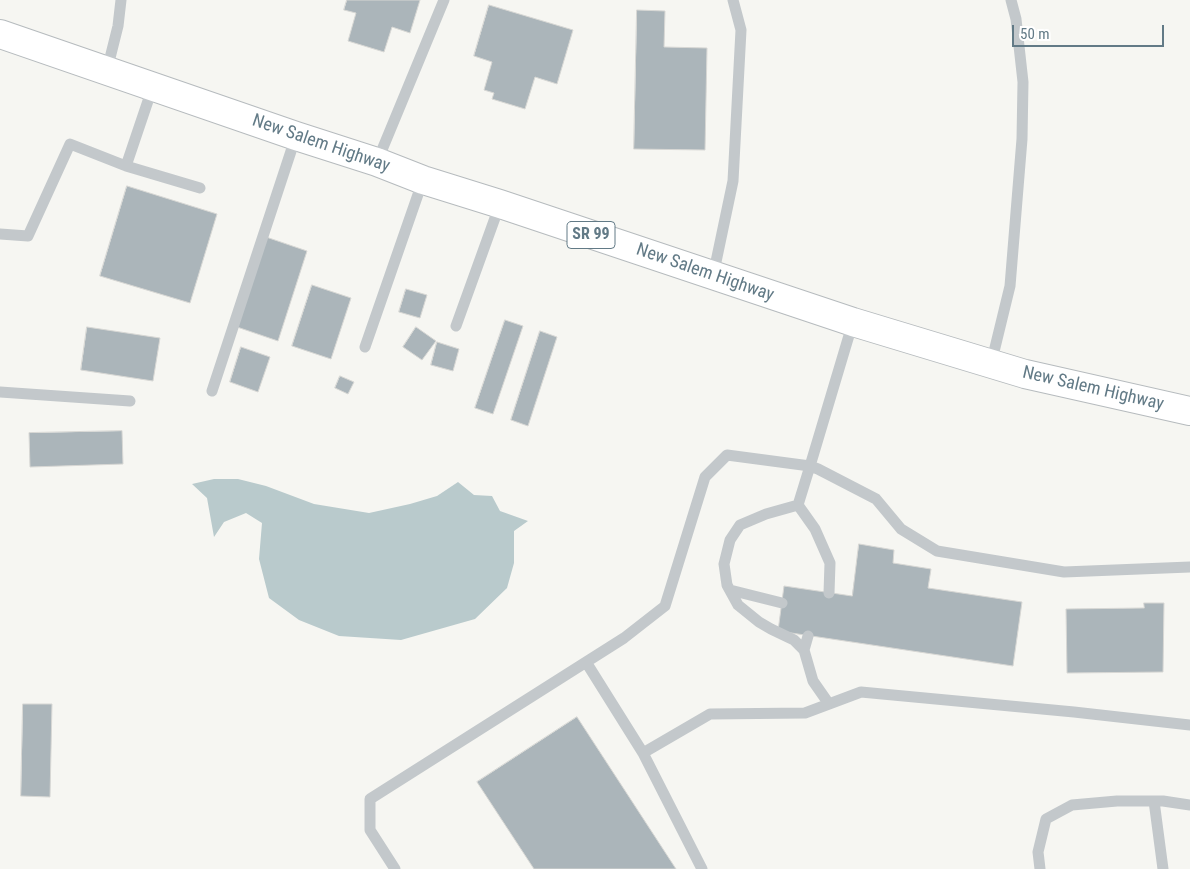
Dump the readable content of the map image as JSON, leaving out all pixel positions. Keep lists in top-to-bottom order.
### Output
{
  "streets": {
    "main road": ["New Salem Highway", "SR 99"]
  },
  "scale_bar": "50 m"
}
